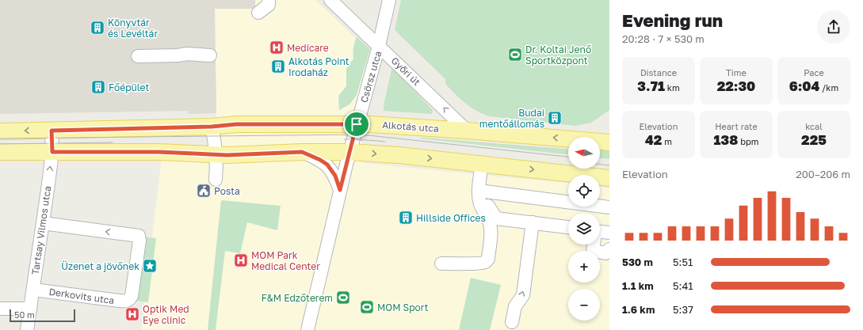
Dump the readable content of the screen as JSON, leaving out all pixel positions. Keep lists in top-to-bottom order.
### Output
{
  "streets": {
    "main road": ["Alkotás utca"],
    "street": [
      "Győri út",
      "Csörsz utca",
      "Tartsay Vilmos utca",
      "Derkovits utca"
    ]
  },
  "crossings": [
    ["Győri út", "Csörsz utca"],
    ["Győri út", "Alkotás utca"],
    ["Csörsz utca", "Alkotás utca"],
    ["Alkotás utca", "Tartsay Vilmos utca"],
    ["Tartsay Vilmos utca", "Derkovits utca"]
  ],
  "one_way": ["Győri út", "Tartsay Vilmos utca"],
  "places": {
    "building": [
      "Könyvtár és Levéltár",
      "Alkotás Point Irodaház",
      "Főépület",
      "Budai mentőállomás",
      "Hillside Offices"
    ],
    "hospital": ["Medicare", "MOM Park Medical Center", "Optik Med Eye clinic"],
    "sports": ["Dr. Koltai Jenő Sportközpont", "F&M Edzőterem", "MOM Sport"],
    "public building": ["Posta"],
    "place": ["Üzenet a jövőnek"]
  },
  "scale_bar": "50 m",
  "north": "left",
  "page": {
    "heading": ["Evening run", "20:28 · 7 × 530 m"],
    "stats": [
      ["Distance", "3.71 km"],
      ["Time", "22:30"],
      ["Pace", "6:04 /km"],
      ["Elevation", "42 m"],
      ["Heart rate", "138 bpm"],
      ["kcal", "225"]
    ],
    "map_buttons": ["+", "−"],
    "chart": ["Elevation", "200–206 m"],
    "list": [
      {
        "name": "530 m",
        "note": "5:51"
      },
      {
        "name": "1.1 km",
        "note": "5:41"
      },
      {
        "name": "1.6 km",
        "note": "5:37"
      }
    ],
    "scale": "50 m"
  }
}
